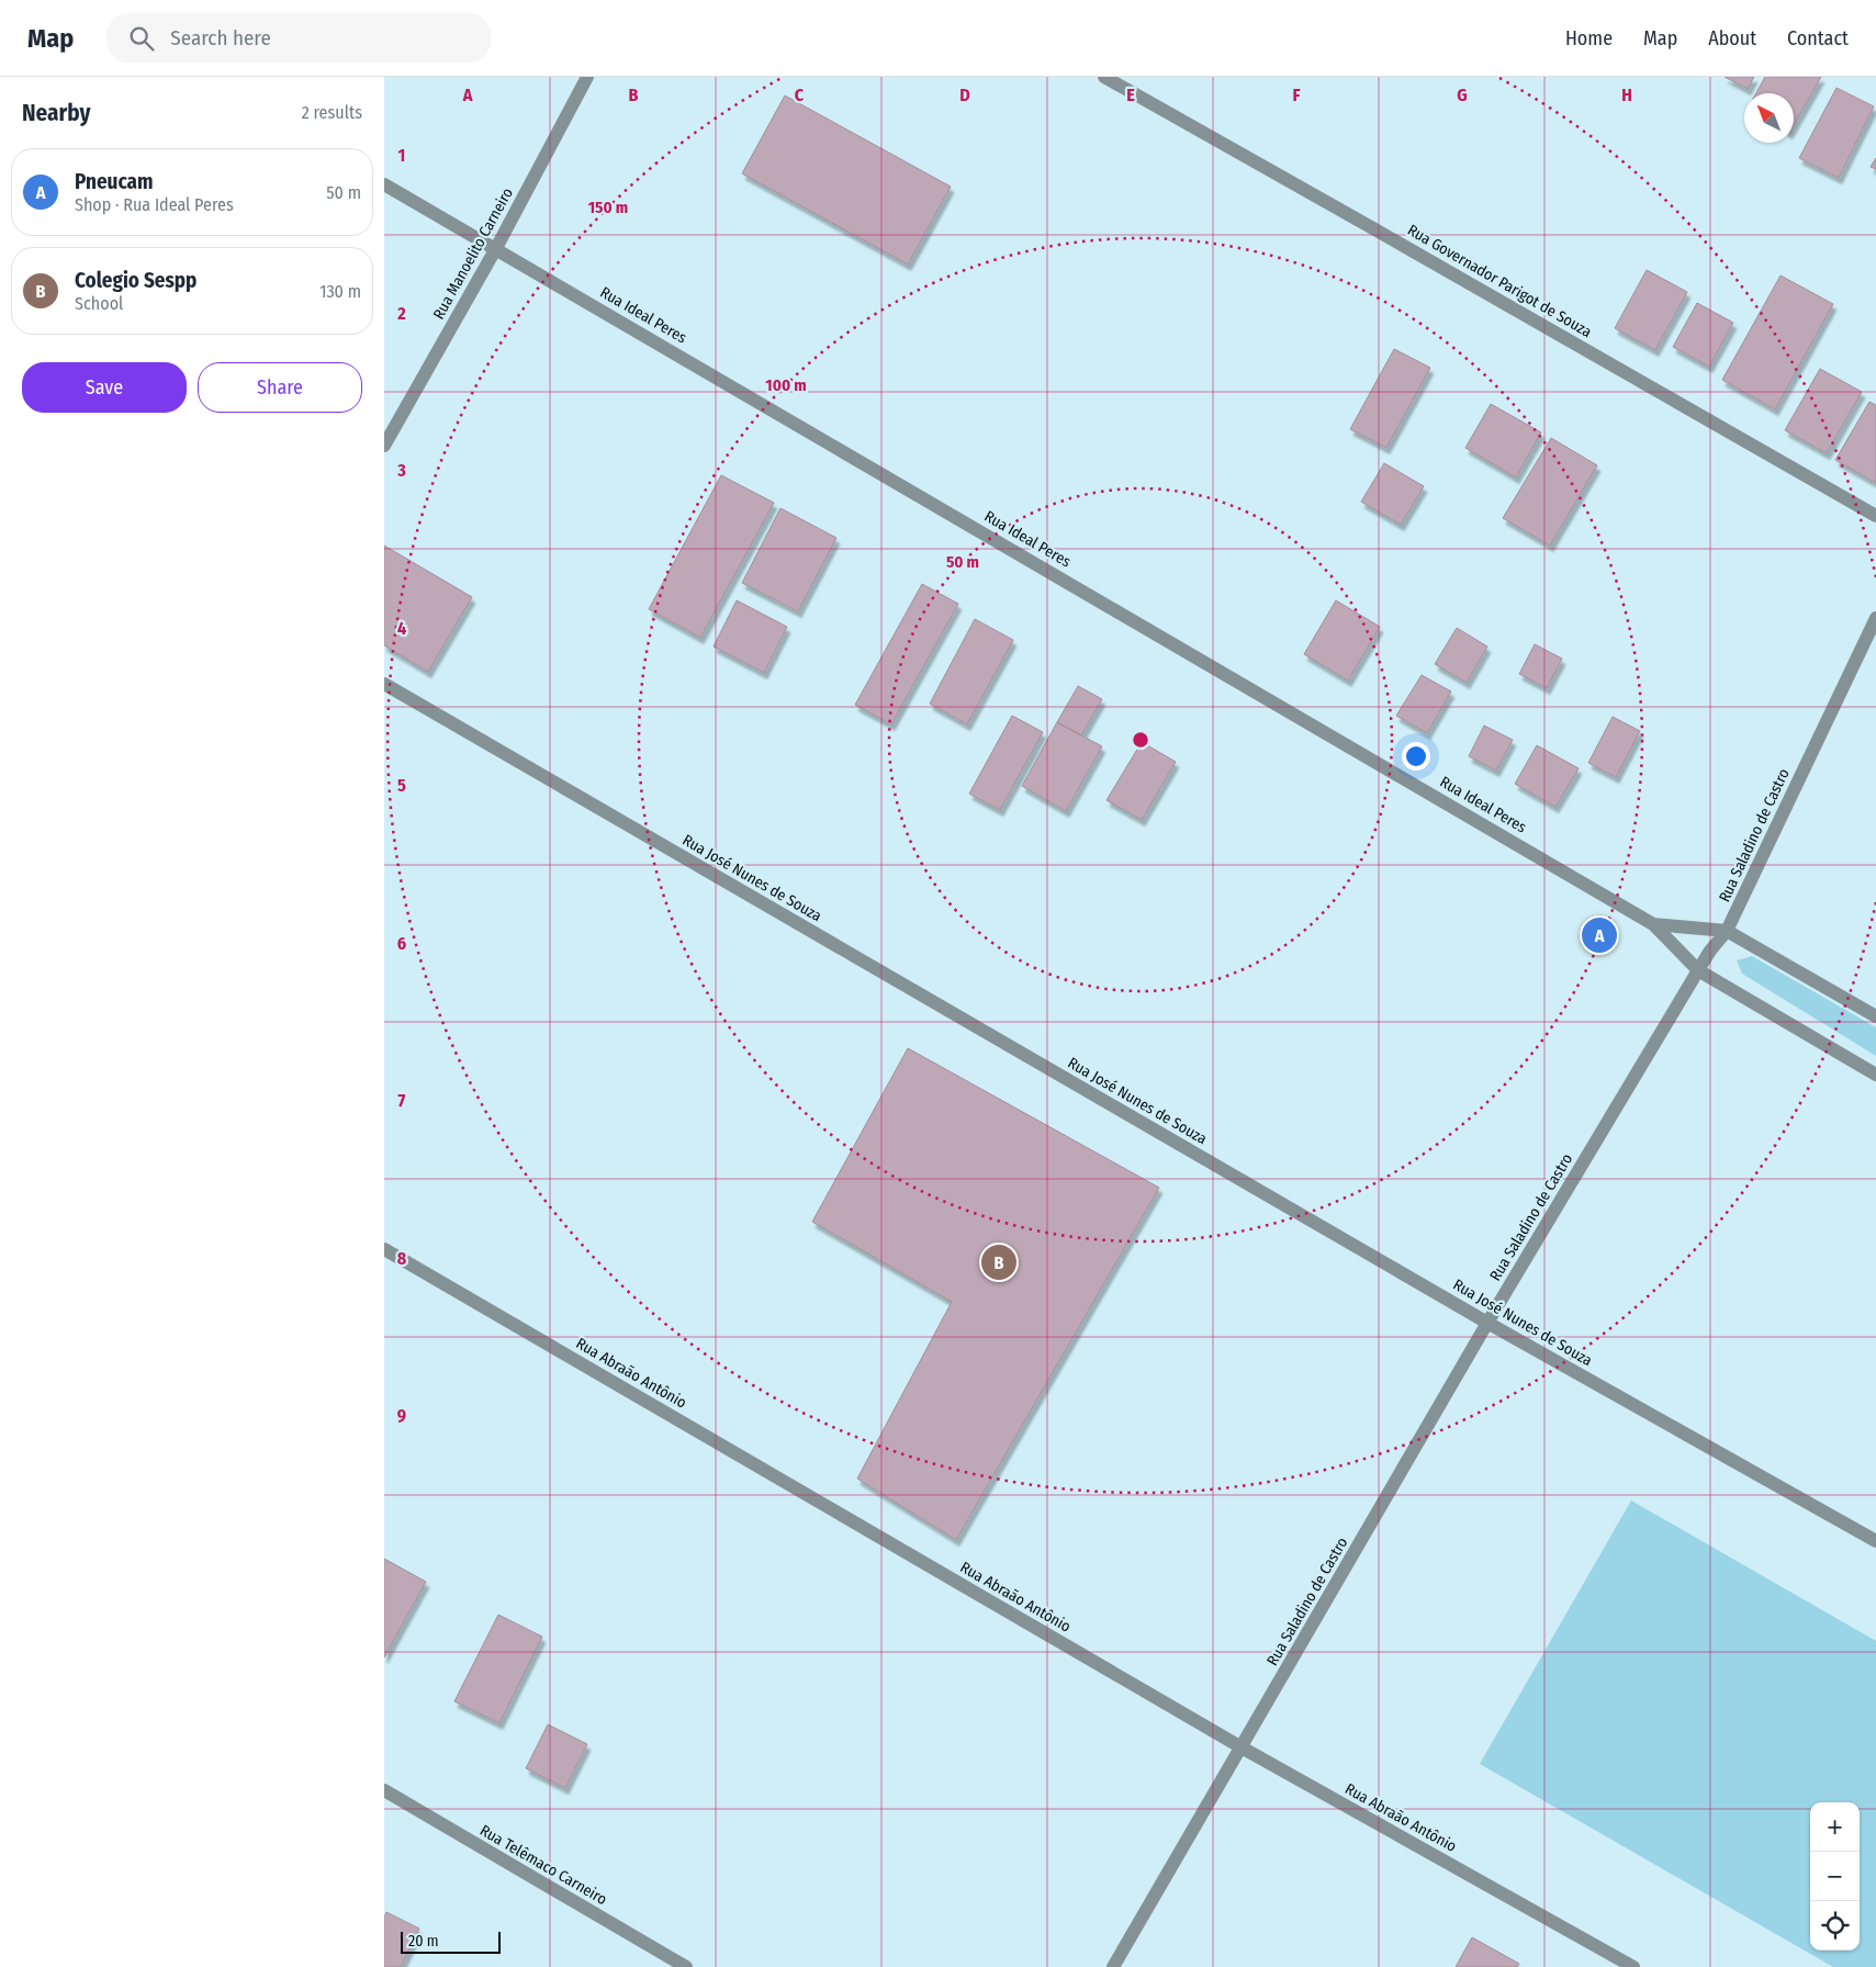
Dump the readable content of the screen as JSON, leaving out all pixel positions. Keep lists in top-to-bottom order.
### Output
{
  "streets": {
    "street": [
      "Rua Manoelito Carneiro",
      "Rua Governador Parigot de Souza",
      "Rua Ideal Peres",
      "Rua Saladino de Castro",
      "Rua José Nunes de Souza",
      "Rua Abraão Antônio",
      "Rua Telêmaco Carneiro"
    ]
  },
  "crossings": [
    ["Rua Manoelito Carneiro", "Rua Ideal Peres"],
    ["Rua Ideal Peres", "Rua Saladino de Castro"],
    ["Rua Saladino de Castro", "Rua José Nunes de Souza"],
    ["Rua Saladino de Castro", "Rua Abraão Antônio"]
  ],
  "scale_bar": "20 m",
  "north": "top left",
  "page": {
    "header": "Map",
    "search": "Search here",
    "nav": [
      "Home",
      "Map",
      "About",
      "Contact"
    ],
    "heading": ["Nearby", "2 results"],
    "list": [
      {
        "mark": "A",
        "name": "Pneucam",
        "note": "Shop · Rua Ideal Peres",
        "value": "50 m"
      },
      {
        "mark": "B",
        "name": "Colegio Sespp",
        "note": "School",
        "value": "130 m"
      }
    ],
    "buttons": ["Save", "Share"],
    "pins": ["A", "B"],
    "map_buttons": ["+", "−"],
    "scale": "20 m"
  },
  "grid": {
    "columns": [
      "A",
      "B",
      "C",
      "D",
      "E",
      "F",
      "G",
      "H"
    ],
    "rows": [
      "1",
      "2",
      "3",
      "4",
      "5",
      "6",
      "7",
      "8",
      "9"
    ]
  },
  "rings": ["150 m", "100 m", "50 m"]
}
